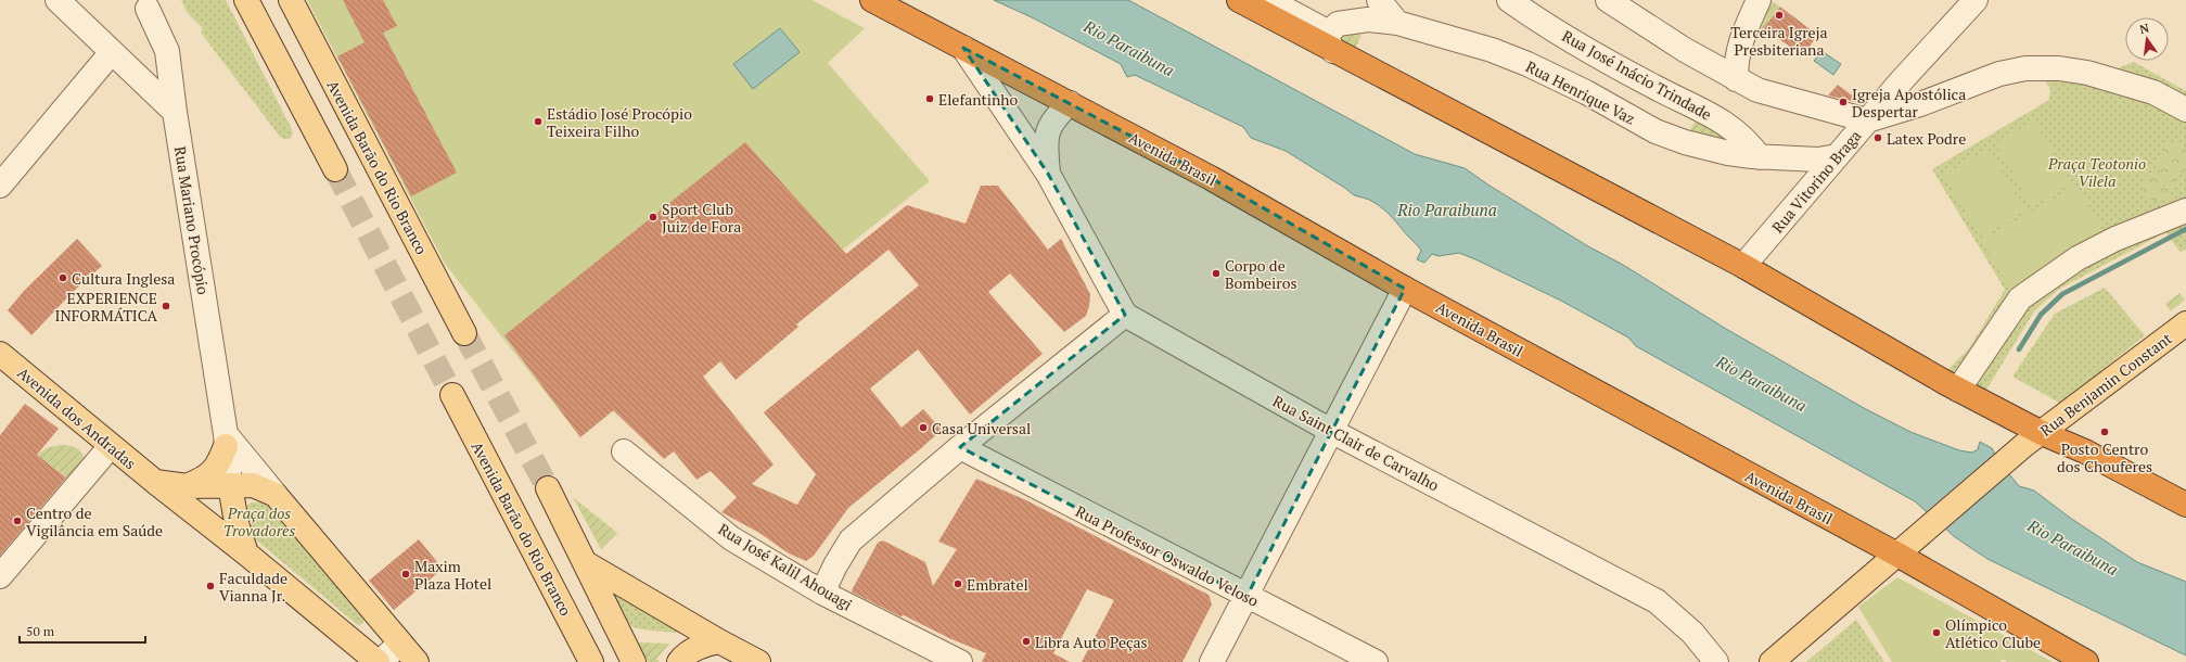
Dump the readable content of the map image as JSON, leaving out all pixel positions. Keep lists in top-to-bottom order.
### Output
{
  "streets": {
    "highway": ["Avenida Brasil"],
    "main road": ["Avenida Barão do Rio Branco", "Rua Benjamin Constant", "Avenida dos Andradas"],
    "street": [
      "Rua José Inácio Trindade",
      "Rua Henrique Vaz",
      "Rua Vitorino Braga",
      "Rua Mariano Procópio",
      "Rua Saint Clair de Carvalho",
      "Rua Professor Oswaldo Veloso",
      "Rua José Kalil Ahouagi"
    ]
  },
  "crossings": [
    ["Rua José Inácio Trindade", "Rua Henrique Vaz"],
    ["Rua Henrique Vaz", "Rua Vitorino Braga"],
    ["Avenida Brasil", "Rua Benjamin Constant"]
  ],
  "water": ["Rio Paraibuna"],
  "parks": ["Praça Teotonio Vilela", "Praça dos Trovadores"],
  "places": [
    "Terceira Igreja Presbiteriana",
    "Elefantinho",
    "Igreja Apostólica Despertar",
    "Estádio José Procópio Teixeira Filho",
    "Latex Podre",
    "Sport Club Juiz de Fora",
    "Corpo de Bombeiros",
    "Cultura Inglesa",
    "EXPERIENCE INFORMÁTICA",
    "Casa Universal",
    "Posto Centro dos Chouferes",
    "Centro de Vigilância em Saúde",
    "Maxim Plaza Hotel",
    "Embratel",
    "Faculdade Vianna Jr.",
    "Olímpico Atlético Clube",
    "Libra Auto Peças"
  ],
  "scale_bar": "50 m",
  "north": "top"
}
